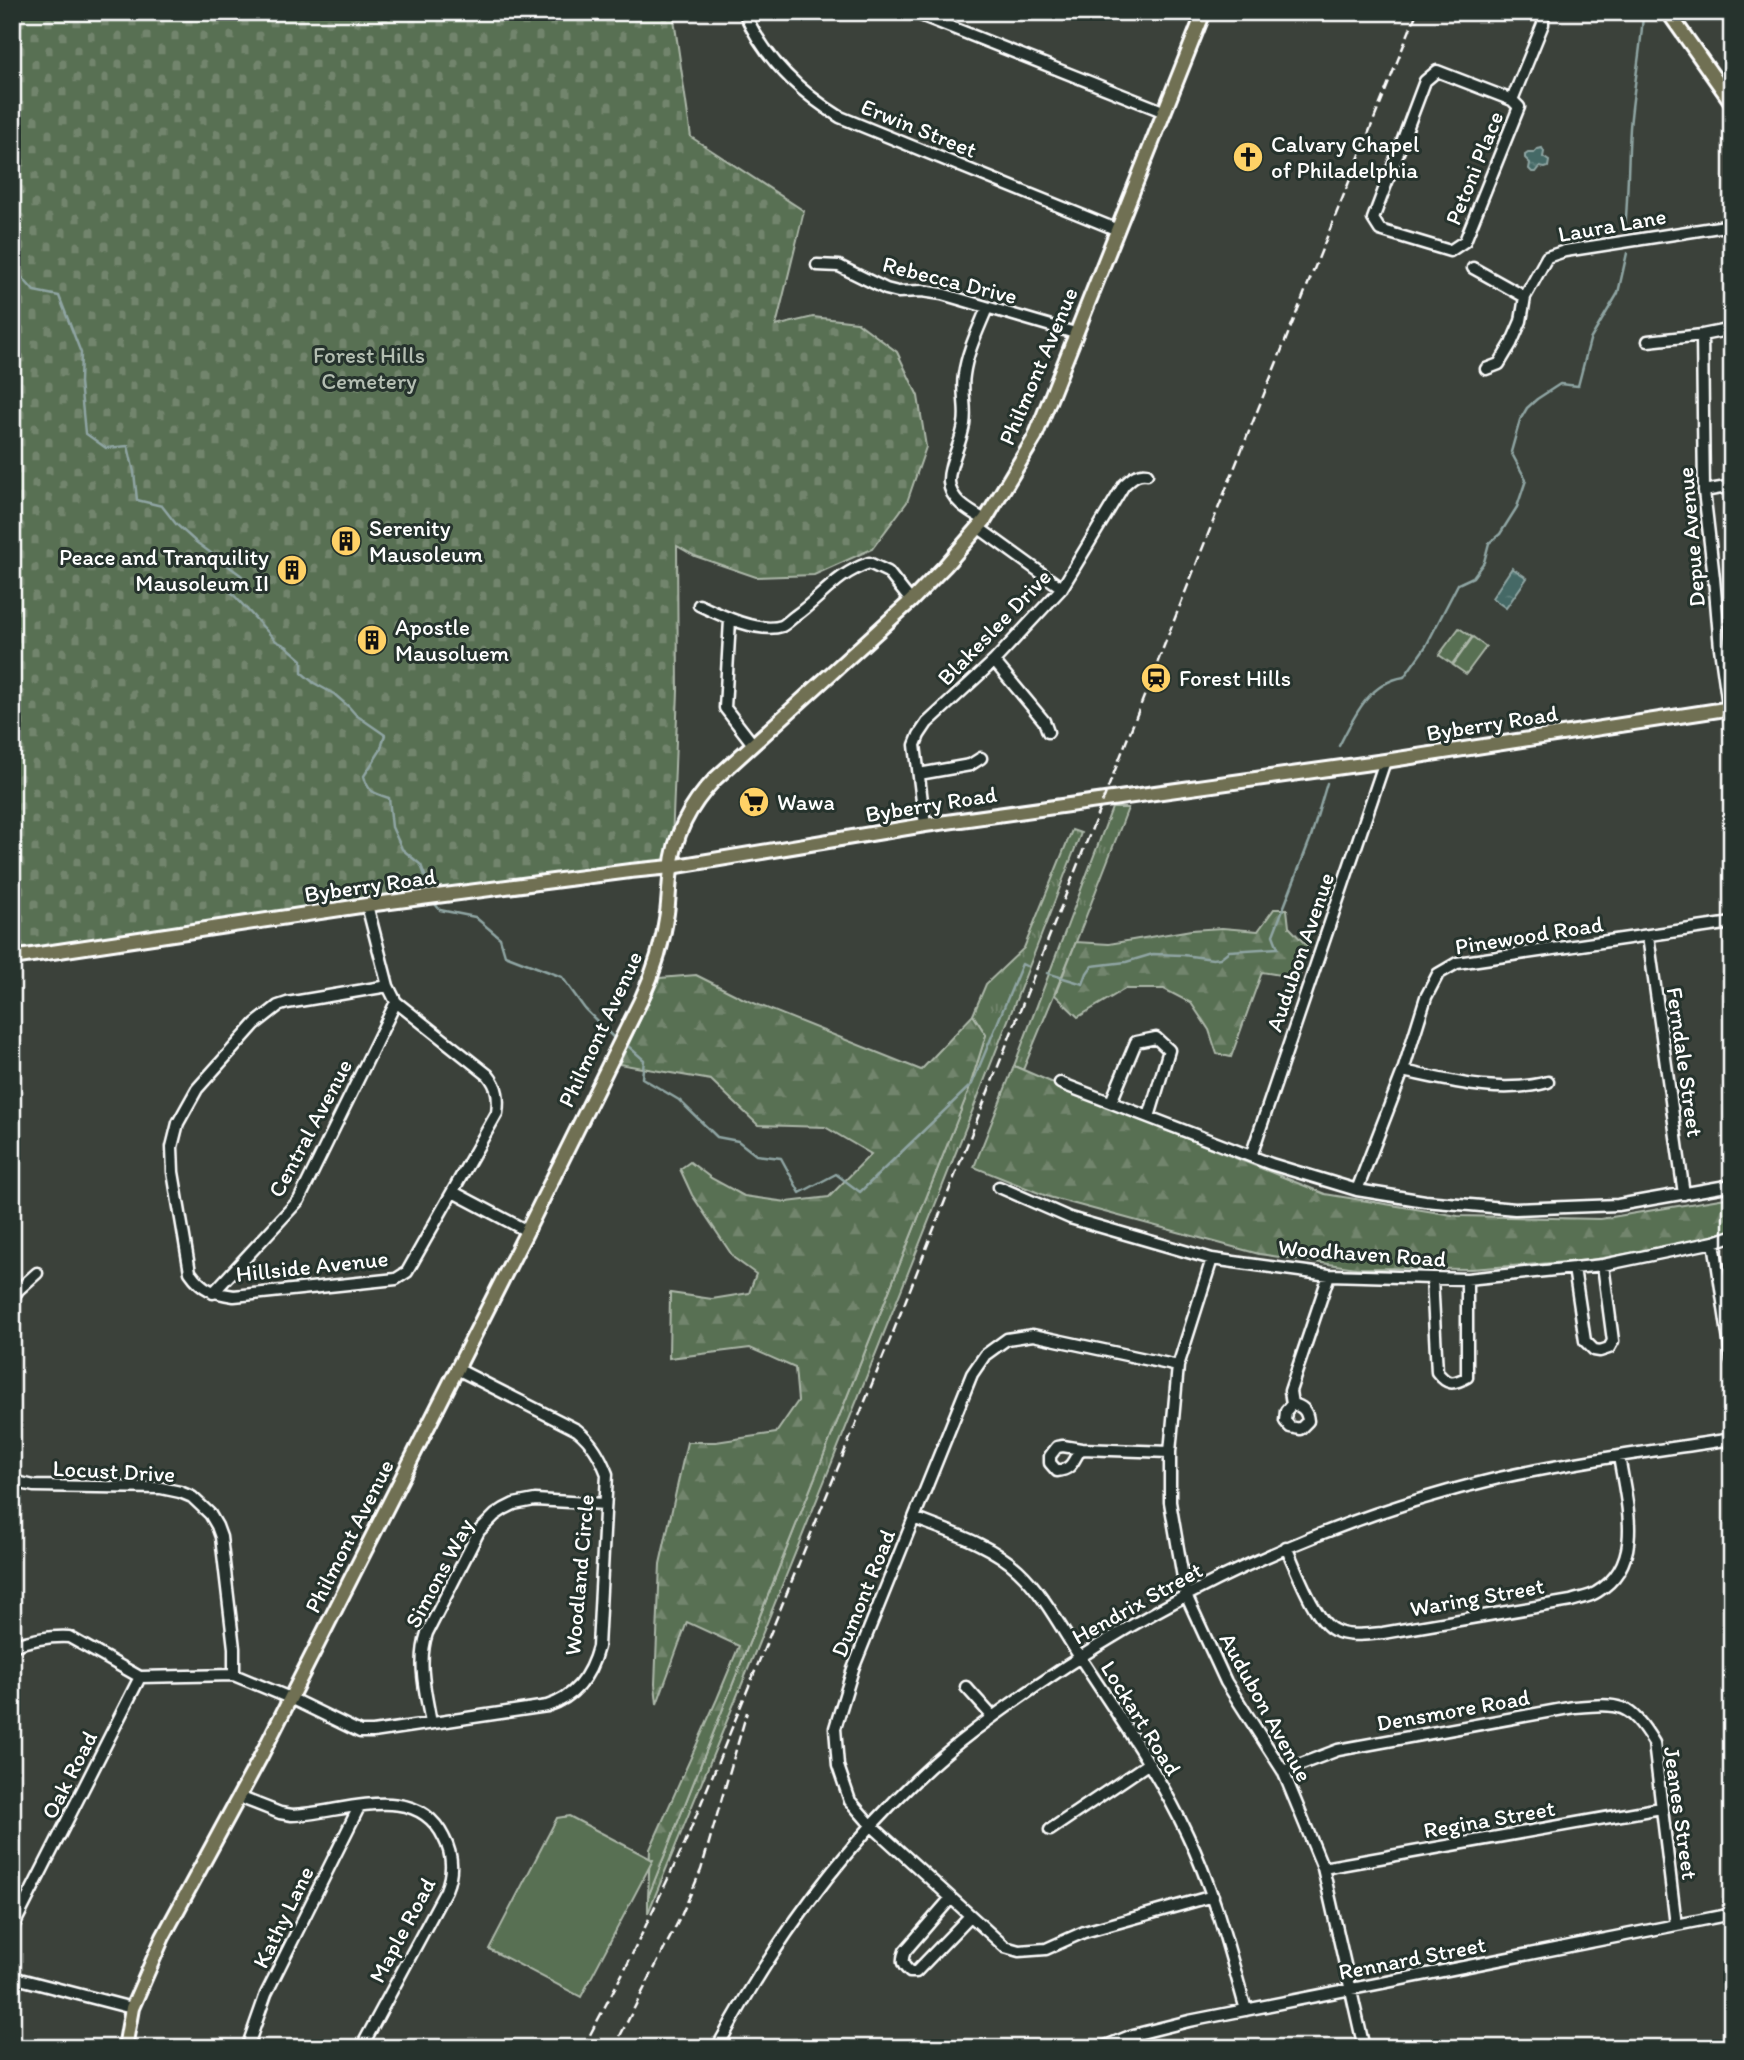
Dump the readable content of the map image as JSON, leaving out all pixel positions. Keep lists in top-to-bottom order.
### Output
{
  "streets": {
    "main road": ["Philmont Avenue", "Byberry Road"],
    "street": [
      "Erwin Street",
      "Petoni Place",
      "Laura Lane",
      "Rebecca Drive",
      "Depue Avenue",
      "Blakeslee Drive",
      "Pinewood Road",
      "Audubon Avenue",
      "Ferndale Street",
      "Central Avenue",
      "Woodhaven Road",
      "Hillside Avenue",
      "Locust Drive",
      "Simons Way",
      "Woodland Circle",
      "Dumont Road",
      "Waring Street",
      "Hendrix Street",
      "Densmore Road",
      "Lockart Road",
      "Oak Road",
      "Jeanes Street",
      "Regina Street",
      "Kathy Lane",
      "Maple Road",
      "Rennard Street"
    ]
  },
  "crossings": [
    ["Erwin Street", "Philmont Avenue"],
    ["Rebecca Drive", "Philmont Avenue"],
    ["Philmont Avenue", "Byberry Road"],
    ["Philmont Avenue", "Woodland Circle"],
    ["Philmont Avenue", "Maple Road"],
    ["Depue Avenue", "Byberry Road"],
    ["Blakeslee Drive", "Byberry Road"],
    ["Byberry Road", "Audubon Avenue"],
    ["Pinewood Road", "Ferndale Street"],
    ["Audubon Avenue", "Woodhaven Road"],
    ["Audubon Avenue", "Dumont Road"],
    ["Audubon Avenue", "Hendrix Street"],
    ["Audubon Avenue", "Densmore Road"],
    ["Audubon Avenue", "Regina Street"],
    ["Audubon Avenue", "Rennard Street"],
    ["Central Avenue", "Hillside Avenue"],
    ["Locust Drive", "Woodland Circle"],
    ["Simons Way", "Woodland Circle"],
    ["Dumont Road", "Hendrix Street"],
    ["Dumont Road", "Lockart Road"],
    ["Waring Street", "Hendrix Street"],
    ["Hendrix Street", "Lockart Road"],
    ["Densmore Road", "Jeanes Street"],
    ["Lockart Road", "Rennard Street"],
    ["Jeanes Street", "Regina Street"],
    ["Jeanes Street", "Rennard Street"],
    ["Kathy Lane", "Maple Road"]
  ],
  "parks": ["Forest Hills Cemetery"],
  "places": {
    "church": ["Calvary Chapel of Philadelphia"],
    "building": ["Serenity Mausoleum", "Peace and Tranquility Mausoleum II", "Apostle Mausoluem"],
    "station": ["Forest Hills"],
    "supermarket": ["Wawa"]
  }
}
